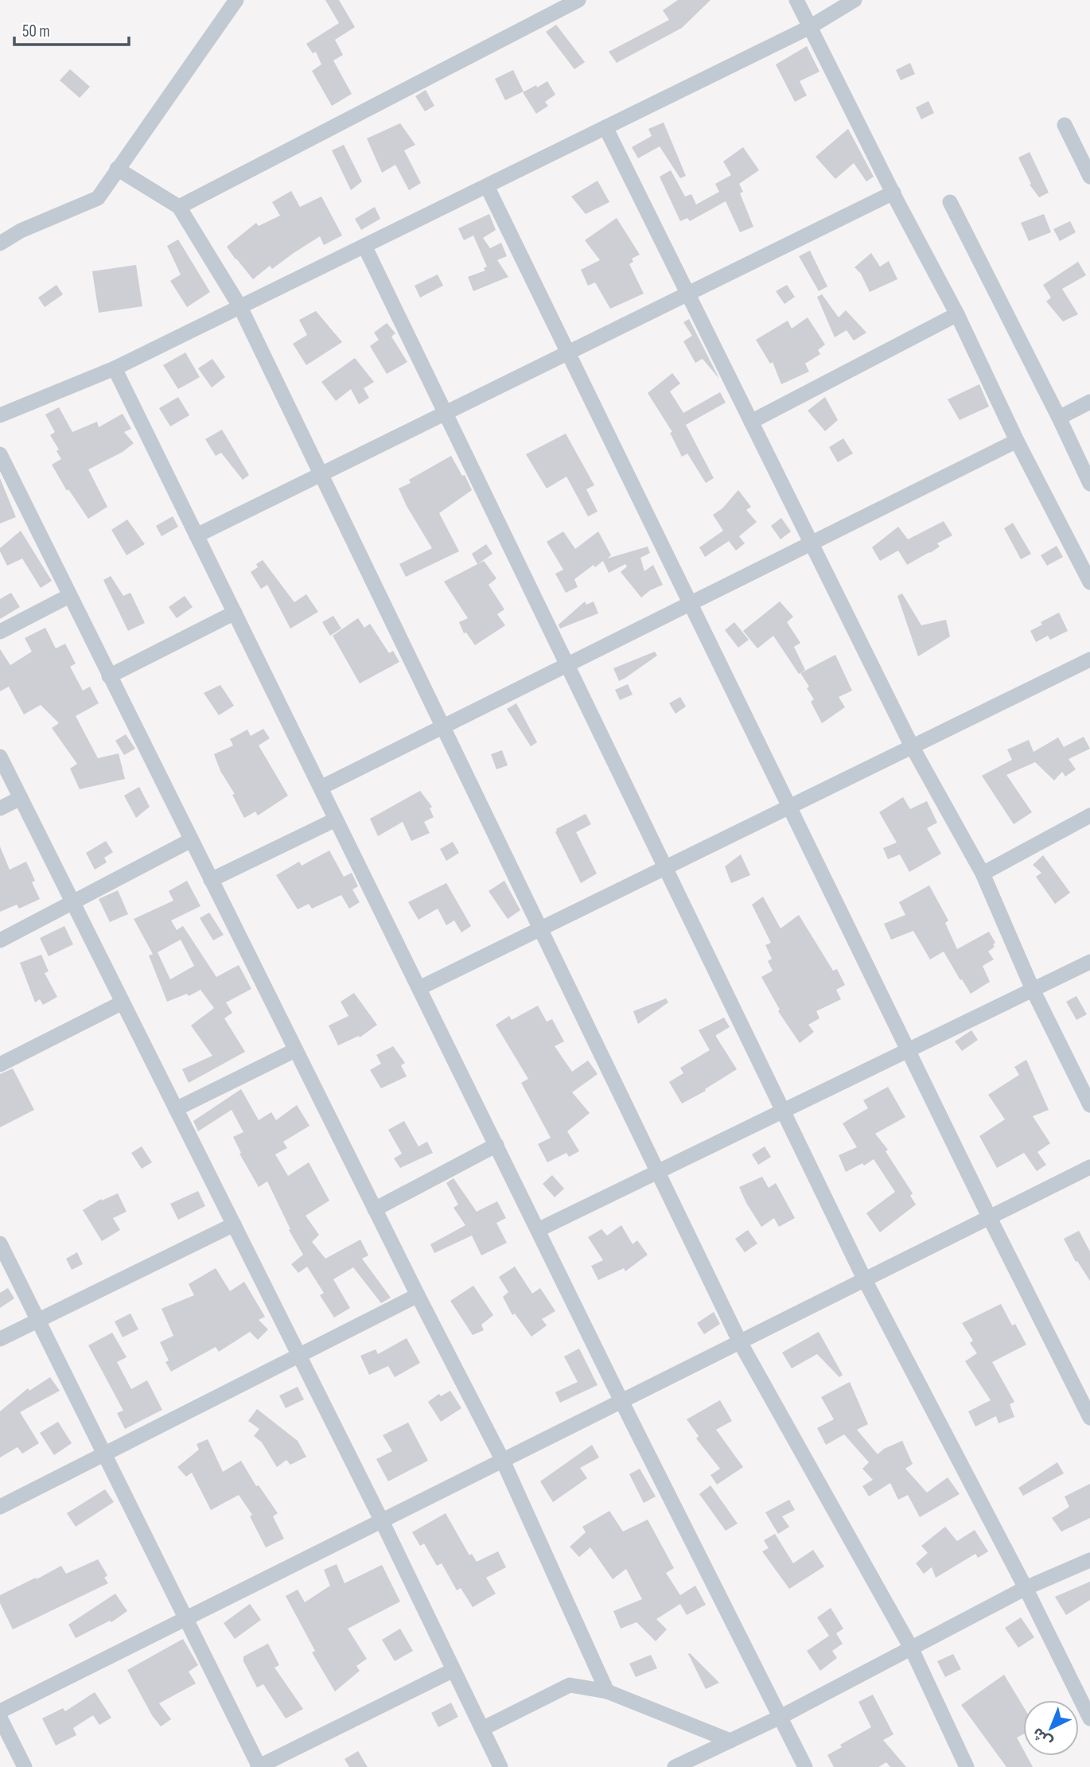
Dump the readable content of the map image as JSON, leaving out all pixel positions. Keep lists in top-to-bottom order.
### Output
{
  "scale_bar": "50 m",
  "north": "bottom left"
}
